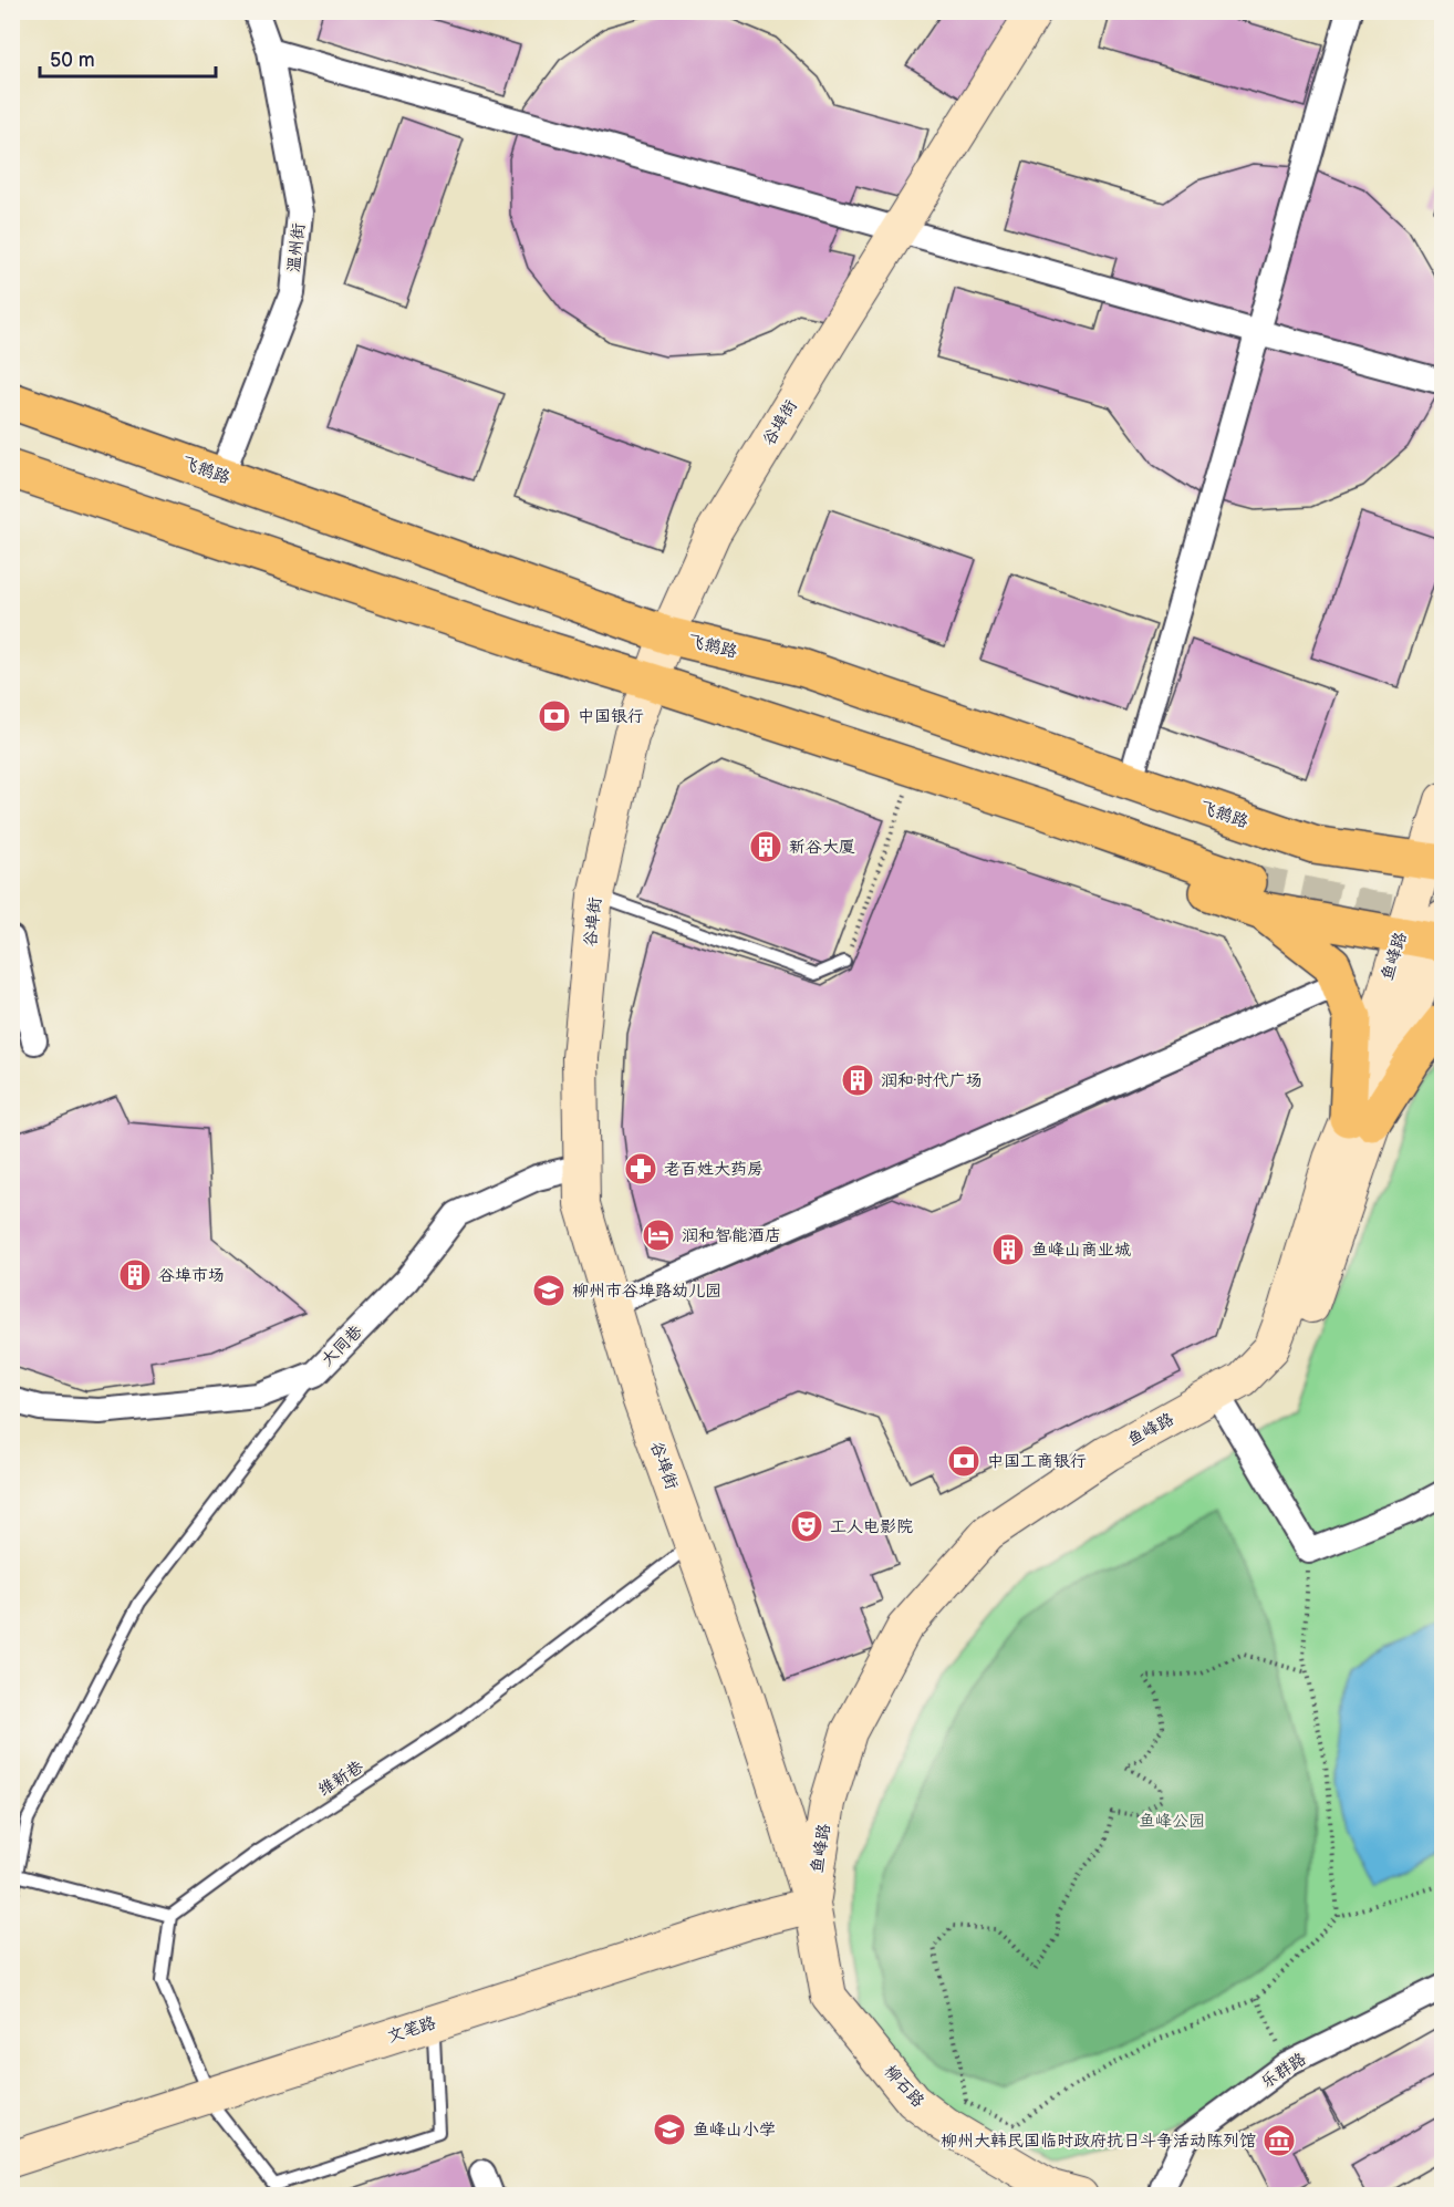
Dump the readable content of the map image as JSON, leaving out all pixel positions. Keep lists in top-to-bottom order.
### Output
{
  "streets": {
    "main road": ["飞鹅路"],
    "street": [
      "温州街",
      "谷埠街",
      "鱼峰路",
      "大同巷",
      "文笔路",
      "乐群路",
      "柳石路"
    ],
    "lane": ["维新巷"]
  },
  "crossings": [
    ["温州街", "飞鹅路"],
    ["谷埠街", "飞鹅路"],
    ["谷埠街", "鱼峰路"],
    ["谷埠街", "大同巷"],
    ["谷埠街", "维新巷"],
    ["谷埠街", "文笔路"],
    ["谷埠街", "柳石路"],
    ["飞鹅路", "鱼峰路"],
    ["鱼峰路", "文笔路"],
    ["鱼峰路", "柳石路"],
    ["文笔路", "柳石路"]
  ],
  "parks": ["鱼峰公园"],
  "places": {
    "bank": ["中国银行", "中国工商银行"],
    "building": [
      "新谷大厦",
      "润和·时代广场",
      "鱼峰山商业城",
      "谷埠市场"
    ],
    "pharmacy": ["老百姓大药房"],
    "hotel": ["润和智能酒店"],
    "school or university": ["柳州市谷埠路幼儿园", "鱼峰山小学"],
    "theatre": ["工人电影院"],
    "museum": ["柳州大韩民国临时政府抗日斗争活动陈列馆"]
  },
  "scale_bar": "50 m"
}
